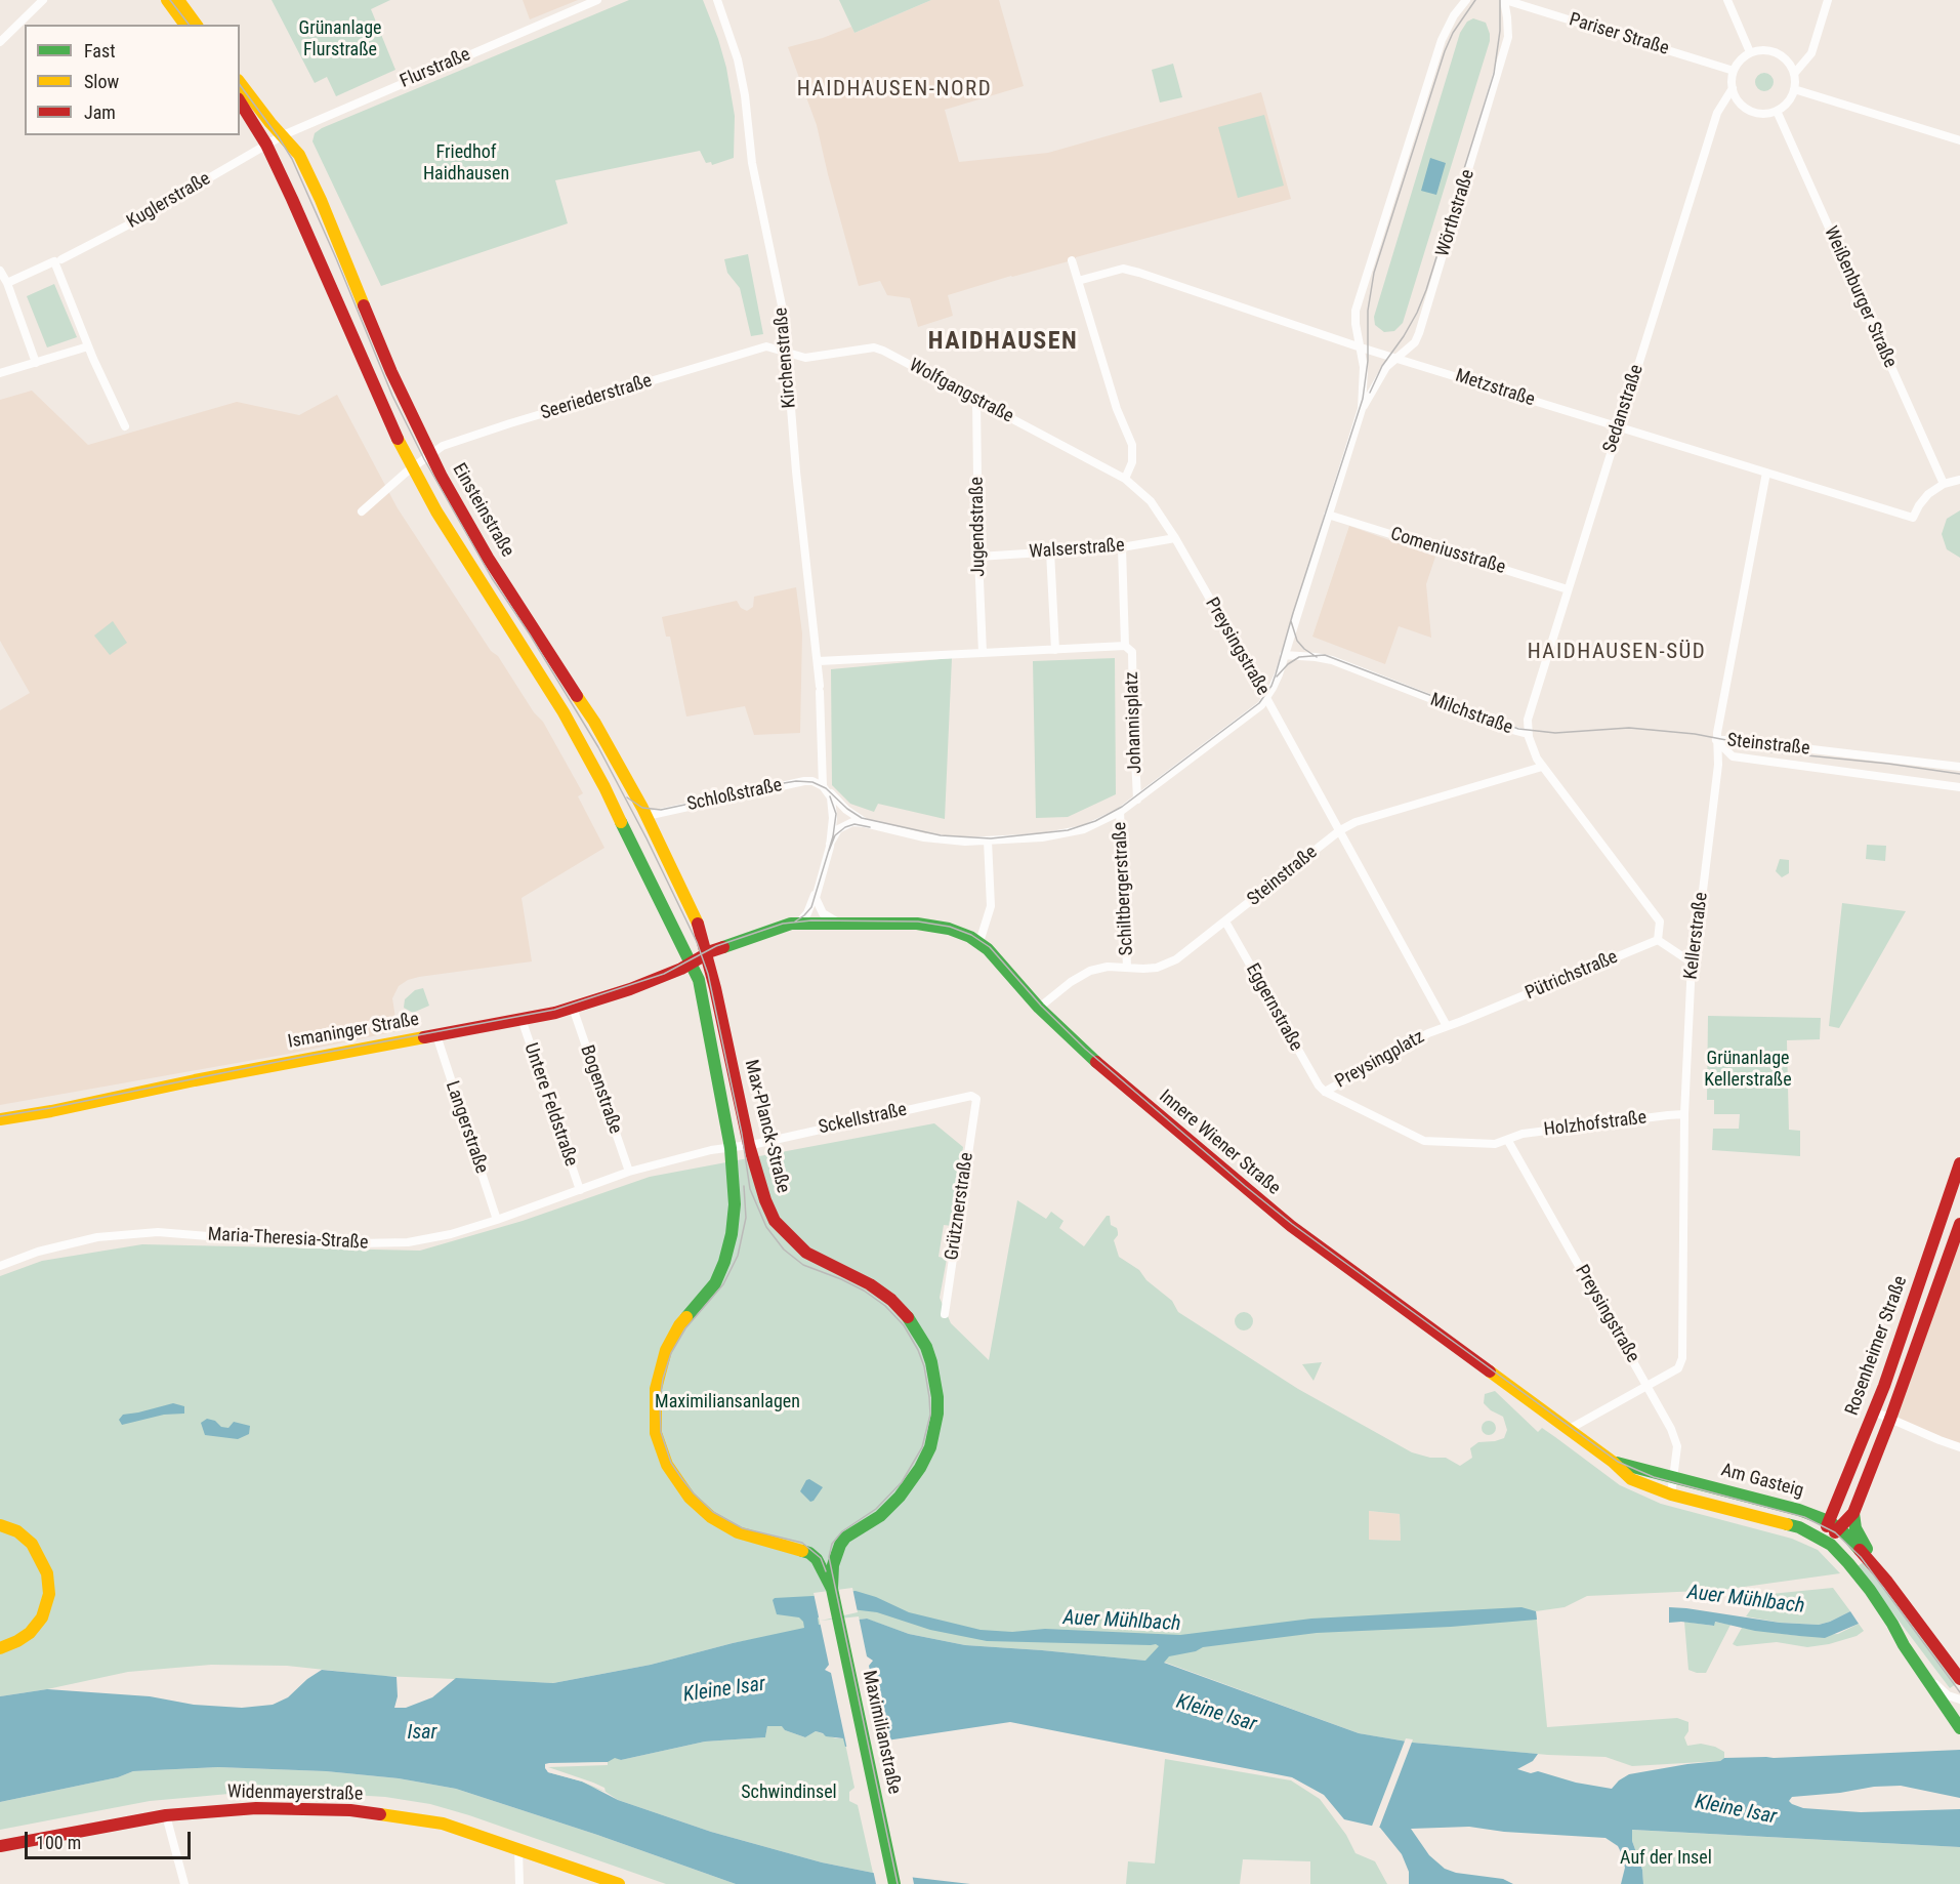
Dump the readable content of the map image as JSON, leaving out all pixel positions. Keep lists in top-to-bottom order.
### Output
{
  "streets": {
    "main road": [
      "Einsteinstraße",
      "Ismaninger Straße",
      "Max-Planck-Straße",
      "Innere Wiener Straße",
      "Rosenheimer Straße",
      "Am Gasteig",
      "Maximilianstraße",
      "Widenmayerstraße"
    ],
    "street": [
      "Pariser Straße",
      "Flurstraße",
      "Kuglerstraße",
      "Wörthstraße",
      "Weißenburger Straße",
      "Kirchenstraße",
      "Metzstraße",
      "Wolfgangstraße",
      "Seeriederstraße",
      "Sedanstraße",
      "Jugendstraße",
      "Walserstraße",
      "Comeniusstraße",
      "Preysingstraße",
      "Milchstraße",
      "Johannisplatz",
      "Steinstraße",
      "Schloßstraße",
      "Schiltbergerstraße",
      "Kellerstraße",
      "Pütrichstraße",
      "Eggernstraße",
      "Preysingplatz",
      "Bogenstraße",
      "Untere Feldstraße",
      "Sckellstraße",
      "Holzhofstraße",
      "Langerstraße",
      "Grütznerstraße",
      "Maria-Theresia-Straße"
    ]
  },
  "crossings": [
    ["Pariser Straße", "Wörthstraße"],
    ["Pariser Straße", "Weißenburger Straße"],
    ["Pariser Straße", "Sedanstraße"],
    ["Flurstraße", "Kuglerstraße"],
    ["Flurstraße", "Einsteinstraße"],
    ["Kuglerstraße", "Einsteinstraße"],
    ["Wörthstraße", "Metzstraße"],
    ["Wörthstraße", "Comeniusstraße"],
    ["Wörthstraße", "Preysingstraße"],
    ["Wörthstraße", "Milchstraße"],
    ["Weißenburger Straße", "Metzstraße"],
    ["Weißenburger Straße", "Sedanstraße"],
    ["Kirchenstraße", "Wolfgangstraße"],
    ["Kirchenstraße", "Seeriederstraße"],
    ["Kirchenstraße", "Johannisplatz"],
    ["Kirchenstraße", "Schloßstraße"],
    ["Kirchenstraße", "Innere Wiener Straße"],
    ["Metzstraße", "Sedanstraße"],
    ["Metzstraße", "Kellerstraße"],
    ["Wolfgangstraße", "Seeriederstraße"],
    ["Wolfgangstraße", "Jugendstraße"],
    ["Wolfgangstraße", "Preysingstraße"],
    ["Seeriederstraße", "Einsteinstraße"],
    ["Sedanstraße", "Comeniusstraße"],
    ["Sedanstraße", "Milchstraße"],
    ["Einsteinstraße", "Schloßstraße"],
    ["Einsteinstraße", "Ismaninger Straße"],
    ["Einsteinstraße", "Max-Planck-Straße"],
    ["Einsteinstraße", "Innere Wiener Straße"],
    ["Jugendstraße", "Walserstraße"],
    ["Jugendstraße", "Johannisplatz"],
    ["Walserstraße", "Preysingstraße"],
    ["Preysingstraße", "Steinstraße"],
    ["Preysingstraße", "Kellerstraße"],
    ["Preysingstraße", "Pütrichstraße"],
    ["Preysingstraße", "Preysingplatz"],
    ["Preysingstraße", "Holzhofstraße"],
    ["Preysingstraße", "Innere Wiener Straße"],
    ["Preysingstraße", "Am Gasteig"],
    ["Milchstraße", "Steinstraße"],
    ["Milchstraße", "Pütrichstraße"],
    ["Johannisplatz", "Schloßstraße"],
    ["Johannisplatz", "Schiltbergerstraße"],
    ["Steinstraße", "Schiltbergerstraße"],
    ["Steinstraße", "Kellerstraße"],
    ["Steinstraße", "Eggernstraße"],
    ["Steinstraße", "Innere Wiener Straße"],
    ["Kellerstraße", "Holzhofstraße"],
    ["Kellerstraße", "Innere Wiener Straße"],
    ["Pütrichstraße", "Preysingplatz"],
    ["Eggernstraße", "Preysingplatz"],
    ["Ismaninger Straße", "Bogenstraße"],
    ["Ismaninger Straße", "Untere Feldstraße"],
    ["Ismaninger Straße", "Max-Planck-Straße"],
    ["Ismaninger Straße", "Langerstraße"],
    ["Ismaninger Straße", "Innere Wiener Straße"],
    ["Preysingplatz", "Holzhofstraße"],
    ["Bogenstraße", "Maria-Theresia-Straße"],
    ["Untere Feldstraße", "Maria-Theresia-Straße"],
    ["Sckellstraße", "Max-Planck-Straße"],
    ["Sckellstraße", "Grütznerstraße"],
    ["Sckellstraße", "Maria-Theresia-Straße"],
    ["Max-Planck-Straße", "Innere Wiener Straße"],
    ["Max-Planck-Straße", "Maria-Theresia-Straße"],
    ["Max-Planck-Straße", "Maximilianstraße"],
    ["Langerstraße", "Maria-Theresia-Straße"],
    ["Innere Wiener Straße", "Am Gasteig"],
    ["Rosenheimer Straße", "Am Gasteig"]
  ],
  "districts": ["HAIDHAUSEN-NORD", "HAIDHAUSEN", "HAIDHAUSEN-SÜD"],
  "water": ["Auer Mühlbach", "Kleine Isar", "Isar"],
  "parks": [
    "Grünanlage Flurstraße",
    "Friedhof Haidhausen",
    "Grünanlage Kellerstraße",
    "Maximiliansanlagen",
    "Schwindinsel",
    "Auf der Insel"
  ],
  "legend": ["Fast", "Slow", "Jam"],
  "scale_bar": "100 m"
}
